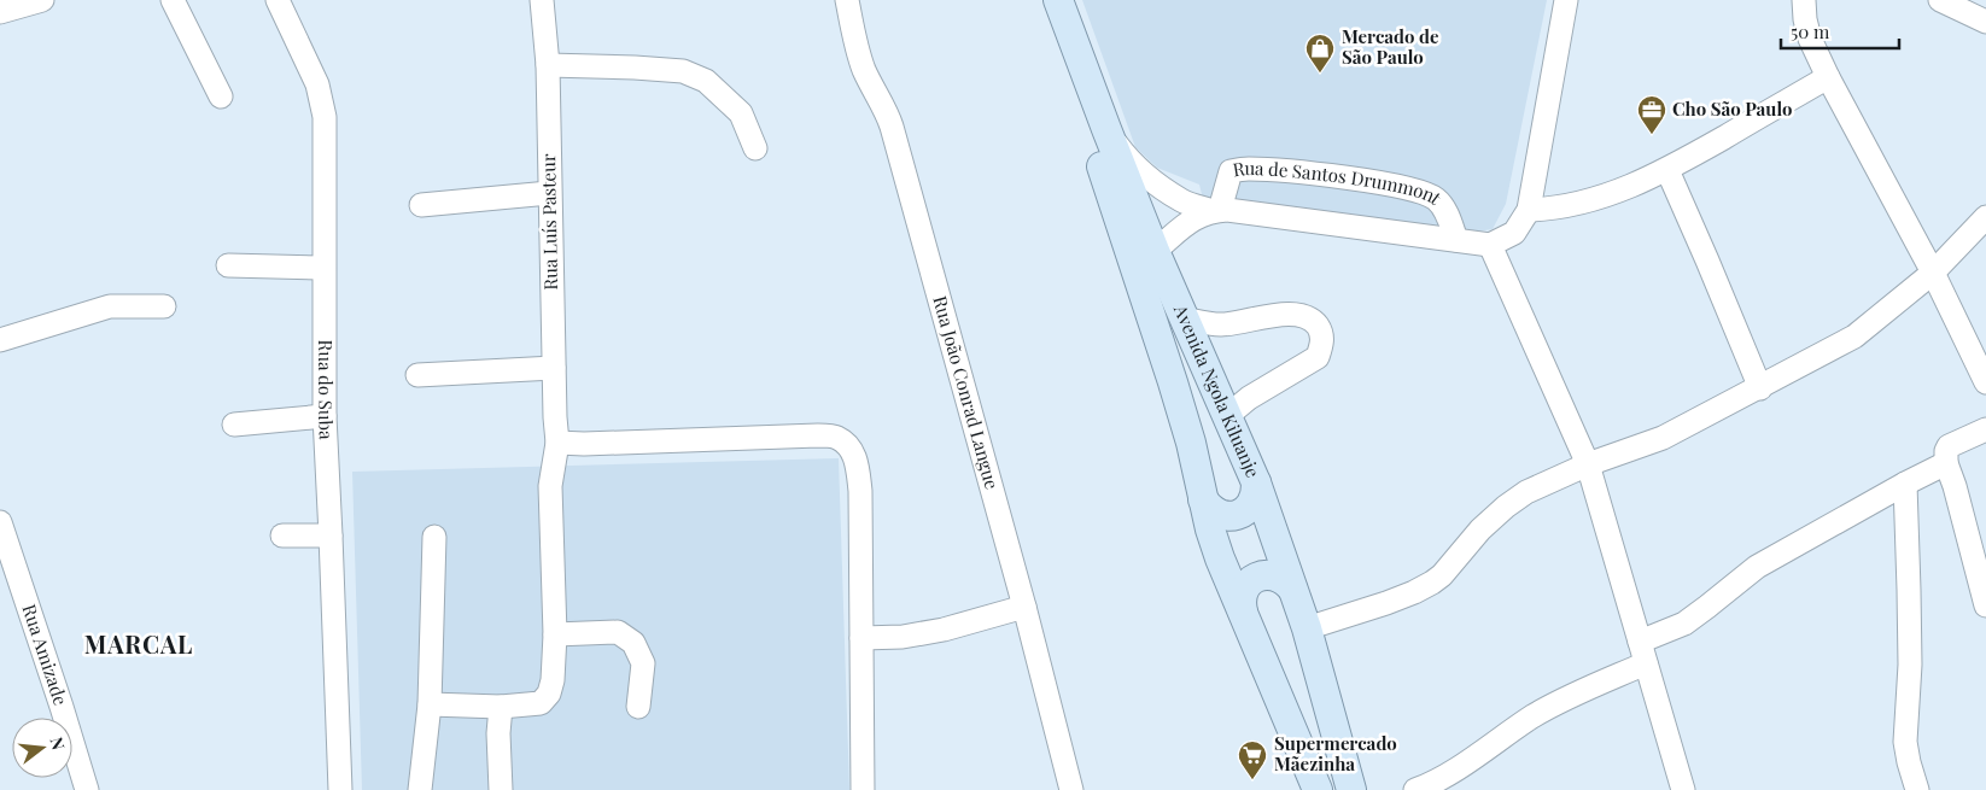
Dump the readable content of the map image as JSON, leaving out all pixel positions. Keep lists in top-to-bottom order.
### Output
{
  "streets": {
    "main road": ["Avenida Ngola Kiluanje"],
    "street": [
      "Rua de Santos Drummont",
      "Rua Luís Pasteur",
      "Rua do Suba",
      "Rua João Conrad Langue",
      "Rua Amizade"
    ]
  },
  "districts": ["MARCAL"],
  "places": {
    "shop": ["Mercado de São Paulo"],
    "office": ["Cho São Paulo"],
    "supermarket": ["Supermercado Mãezinha"]
  },
  "scale_bar": "50 m",
  "north": "right"
}
